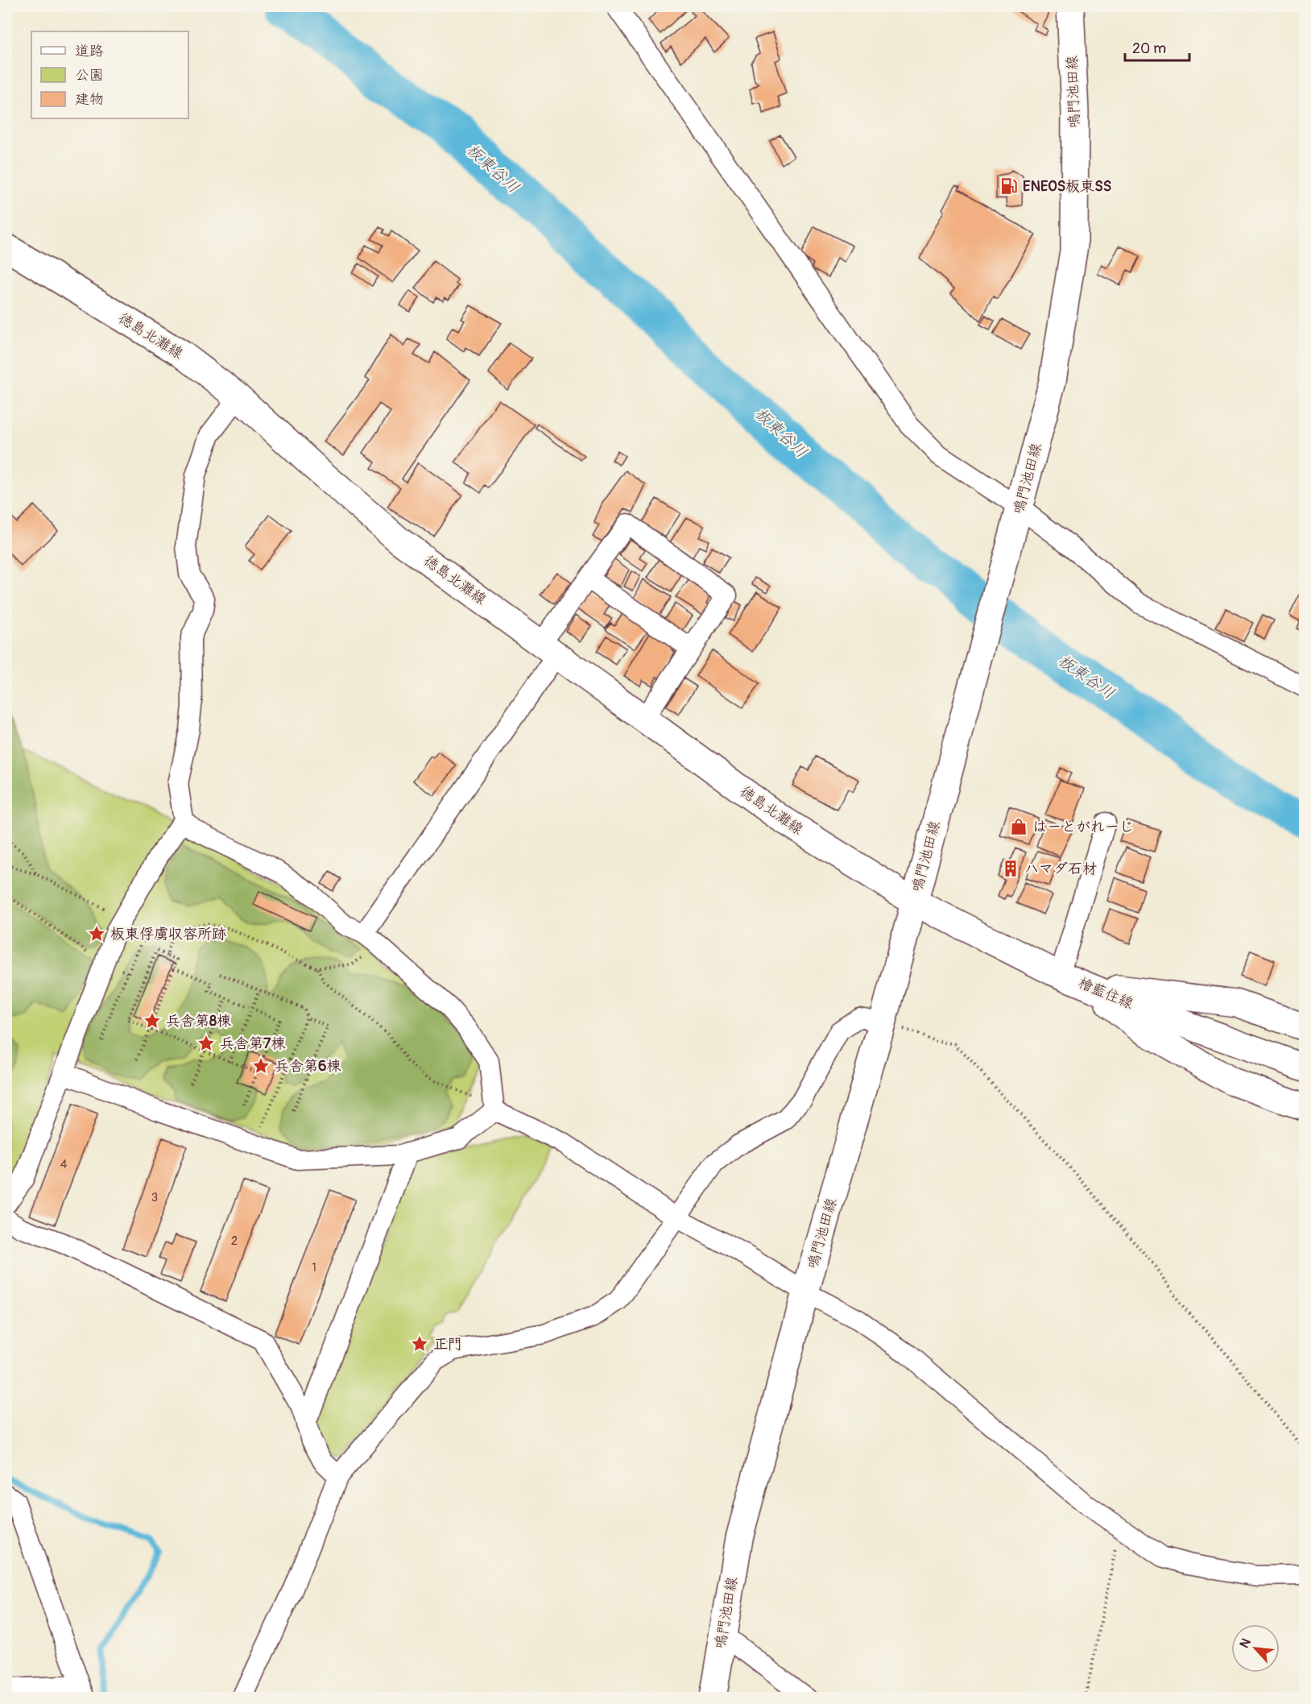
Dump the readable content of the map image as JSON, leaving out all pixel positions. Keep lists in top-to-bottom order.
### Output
{
  "streets": {
    "main road": ["鳴門池田線", "徳島北灘線", "檜藍住線"]
  },
  "crossings": [
    ["鳴門池田線", "徳島北灘線"],
    ["鳴門池田線", "檜藍住線"],
    ["徳島北灘線", "檜藍住線"]
  ],
  "water": ["板東谷川"],
  "places": {
    "fuel station": ["ENEOS板東SS"],
    "shop": ["はーとがれーじ"],
    "building": ["ハマダ石材"],
    "place": [
      "板東俘虜収容所跡",
      "兵舎第8棟",
      "兵舎第7棟",
      "兵舎第6棟",
      "正門"
    ]
  },
  "house_numbers": [
    "4",
    "3",
    "2",
    "1"
  ],
  "legend": ["道路", "公園", "建物"],
  "scale_bar": "20 m",
  "north": "top left"
}
